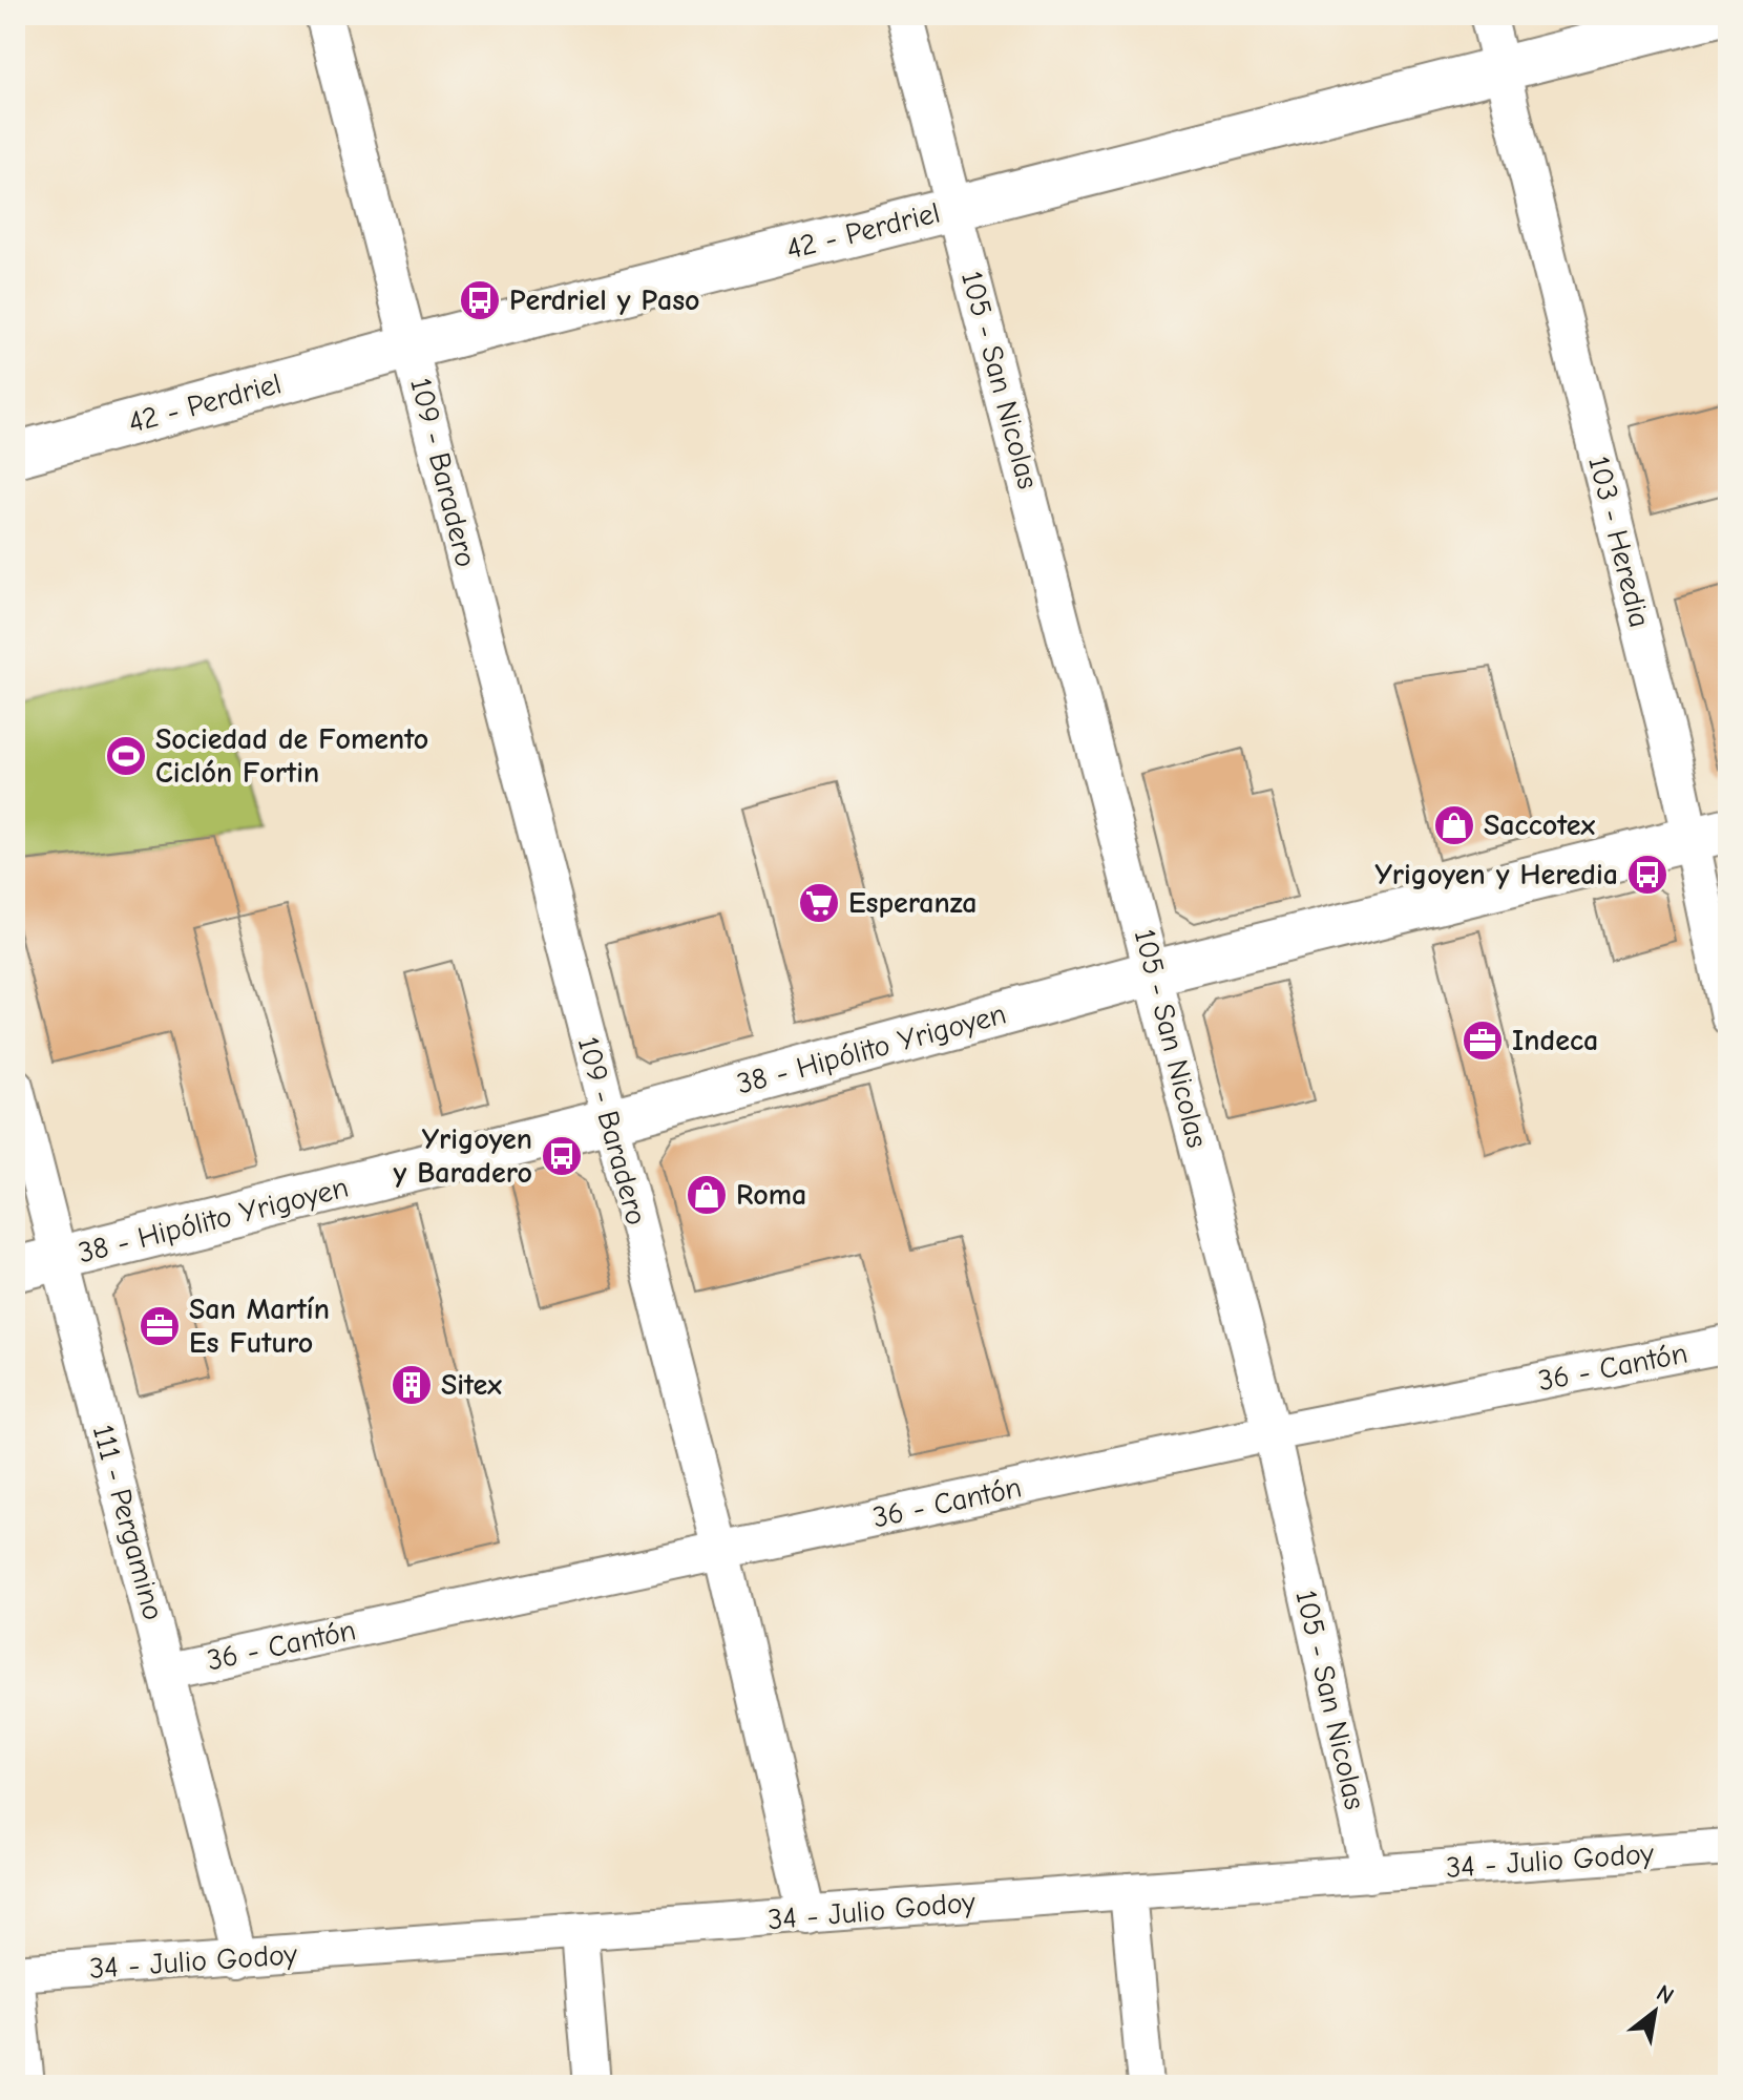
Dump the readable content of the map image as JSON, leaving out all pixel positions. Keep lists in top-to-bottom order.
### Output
{
  "streets": {
    "street": [
      "42 - Perdriel",
      "105 - San Nicolas",
      "109 - Baradero",
      "103 - Heredia",
      "38 - Hipólito Yrigoyen",
      "36 - Cantón",
      "111 - Pergamino",
      "34 - Julio Godoy"
    ]
  },
  "crossings": [
    ["42 - Perdriel", "105 - San Nicolas"],
    ["42 - Perdriel", "109 - Baradero"],
    ["42 - Perdriel", "103 - Heredia"],
    ["105 - San Nicolas", "38 - Hipólito Yrigoyen"],
    ["105 - San Nicolas", "36 - Cantón"],
    ["105 - San Nicolas", "34 - Julio Godoy"],
    ["109 - Baradero", "38 - Hipólito Yrigoyen"],
    ["109 - Baradero", "36 - Cantón"],
    ["109 - Baradero", "34 - Julio Godoy"],
    ["103 - Heredia", "38 - Hipólito Yrigoyen"],
    ["38 - Hipólito Yrigoyen", "111 - Pergamino"],
    ["36 - Cantón", "111 - Pergamino"],
    ["111 - Pergamino", "34 - Julio Godoy"]
  ],
  "places": {
    "bus stop": ["Perdriel y Paso", "Yrigoyen y Heredia", "Yrigoyen y Baradero"],
    "sports": ["Sociedad de Fomento Ciclón Fortin"],
    "shop": ["Saccotex", "Roma"],
    "supermarket": ["Esperanza"],
    "office": ["Indeca", "San Martín Es Futuro"],
    "building": ["Sitex"]
  },
  "north": "top right"
}
